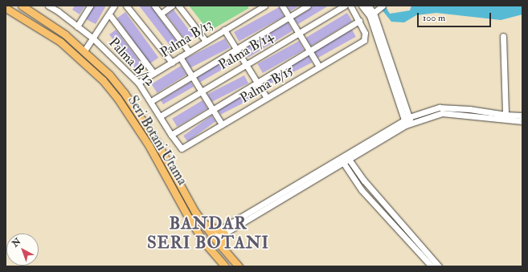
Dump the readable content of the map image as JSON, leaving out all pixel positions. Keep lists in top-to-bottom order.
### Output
{
  "streets": {
    "main road": ["Seri Botani Utama"],
    "street": [
      "Palma B/13",
      "Palma B/14",
      "Palma B/12",
      "Palma B/15"
    ]
  },
  "crossings": [
    ["Palma B/13", "Palma B/12"],
    ["Palma B/14", "Palma B/12"],
    ["Palma B/12", "Palma B/15"]
  ],
  "districts": ["BANDAR SERI BOTANI"],
  "scale_bar": "100 m",
  "north": "top left"
}
